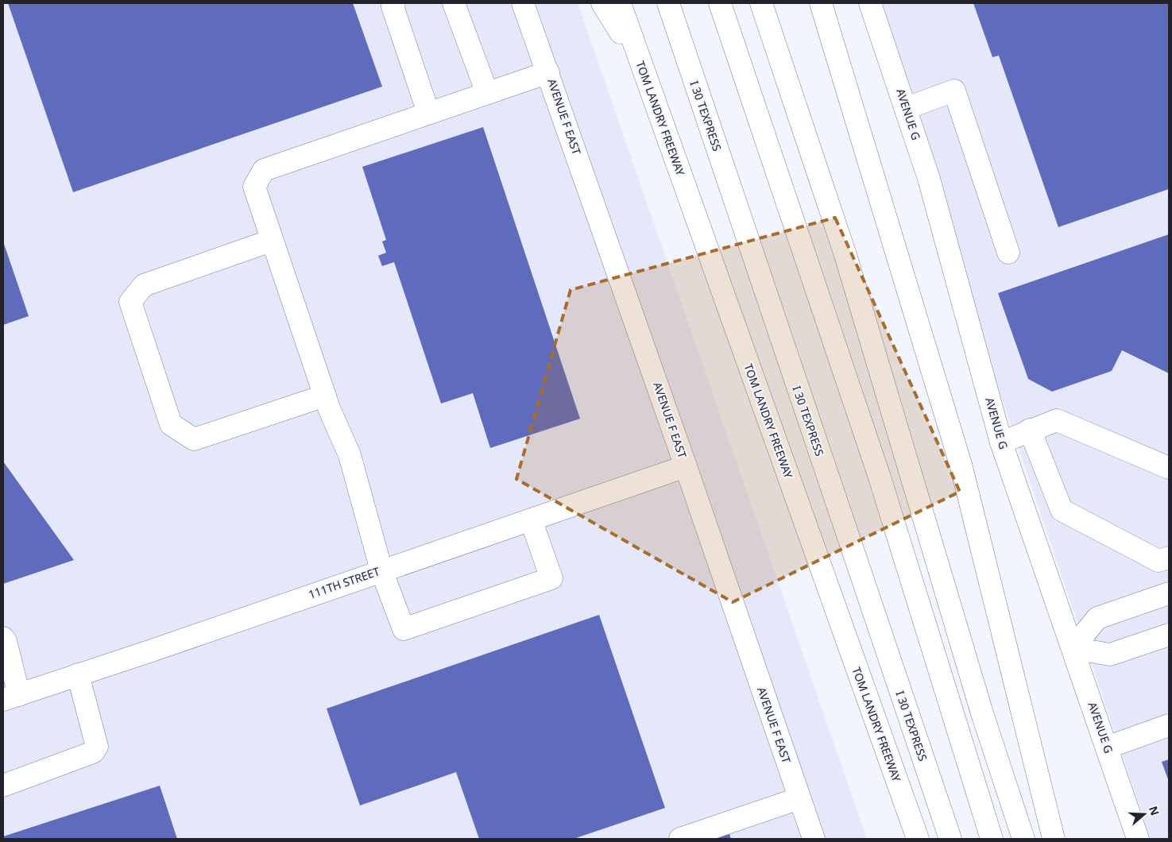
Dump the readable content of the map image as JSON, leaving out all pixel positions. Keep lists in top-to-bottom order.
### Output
{
  "streets": {
    "main road": [
      "AVENUE G",
      "I 30 TEXPRESS",
      "AVENUE F EAST",
      "TOM LANDRY FREEWAY",
      "111TH STREET"
    ]
  },
  "crossings": [
    ["AVENUE F EAST", "111TH STREET"]
  ],
  "north": "right"
}
